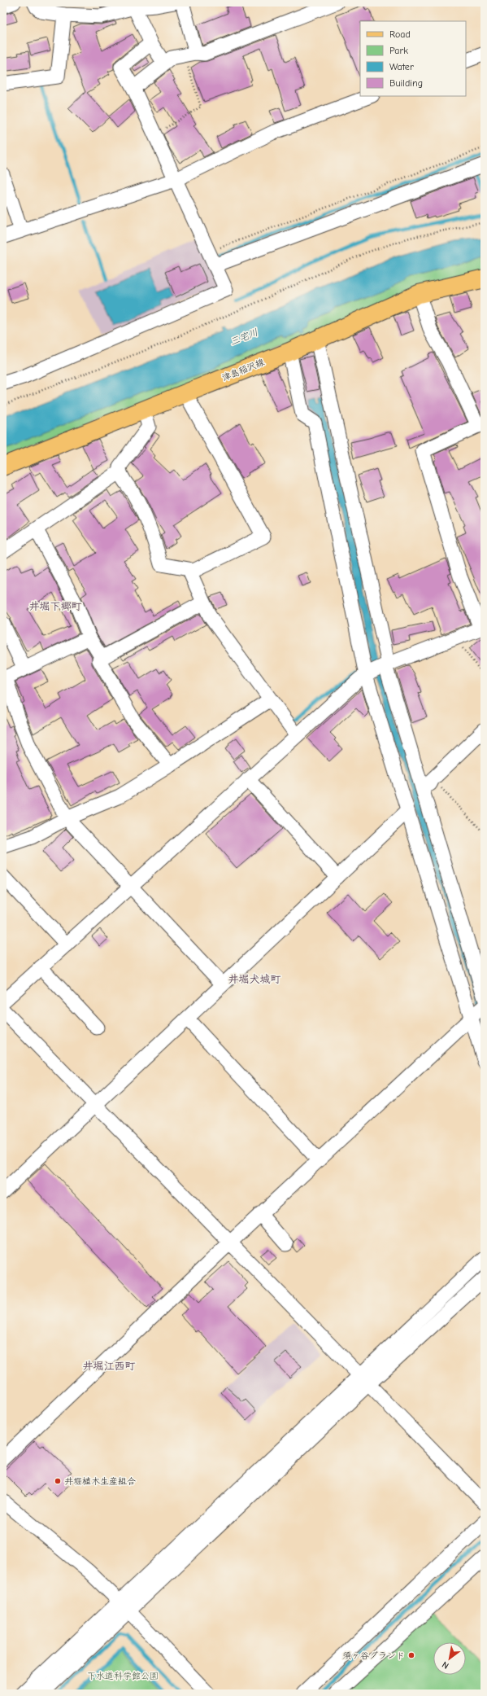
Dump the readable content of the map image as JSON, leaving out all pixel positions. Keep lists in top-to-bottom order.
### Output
{
  "streets": {
    "main road": ["津島稲沢線"]
  },
  "districts": ["井堀下郷町", "井堀犬城町", "井堀江西町"],
  "water": ["三宅川"],
  "parks": ["下水道科学館公園"],
  "places": ["井堀植木生産組合", "須ヶ谷グランド"],
  "legend": [
    "Road",
    "Park",
    "Water",
    "Building"
  ],
  "north": "bottom left"
}
